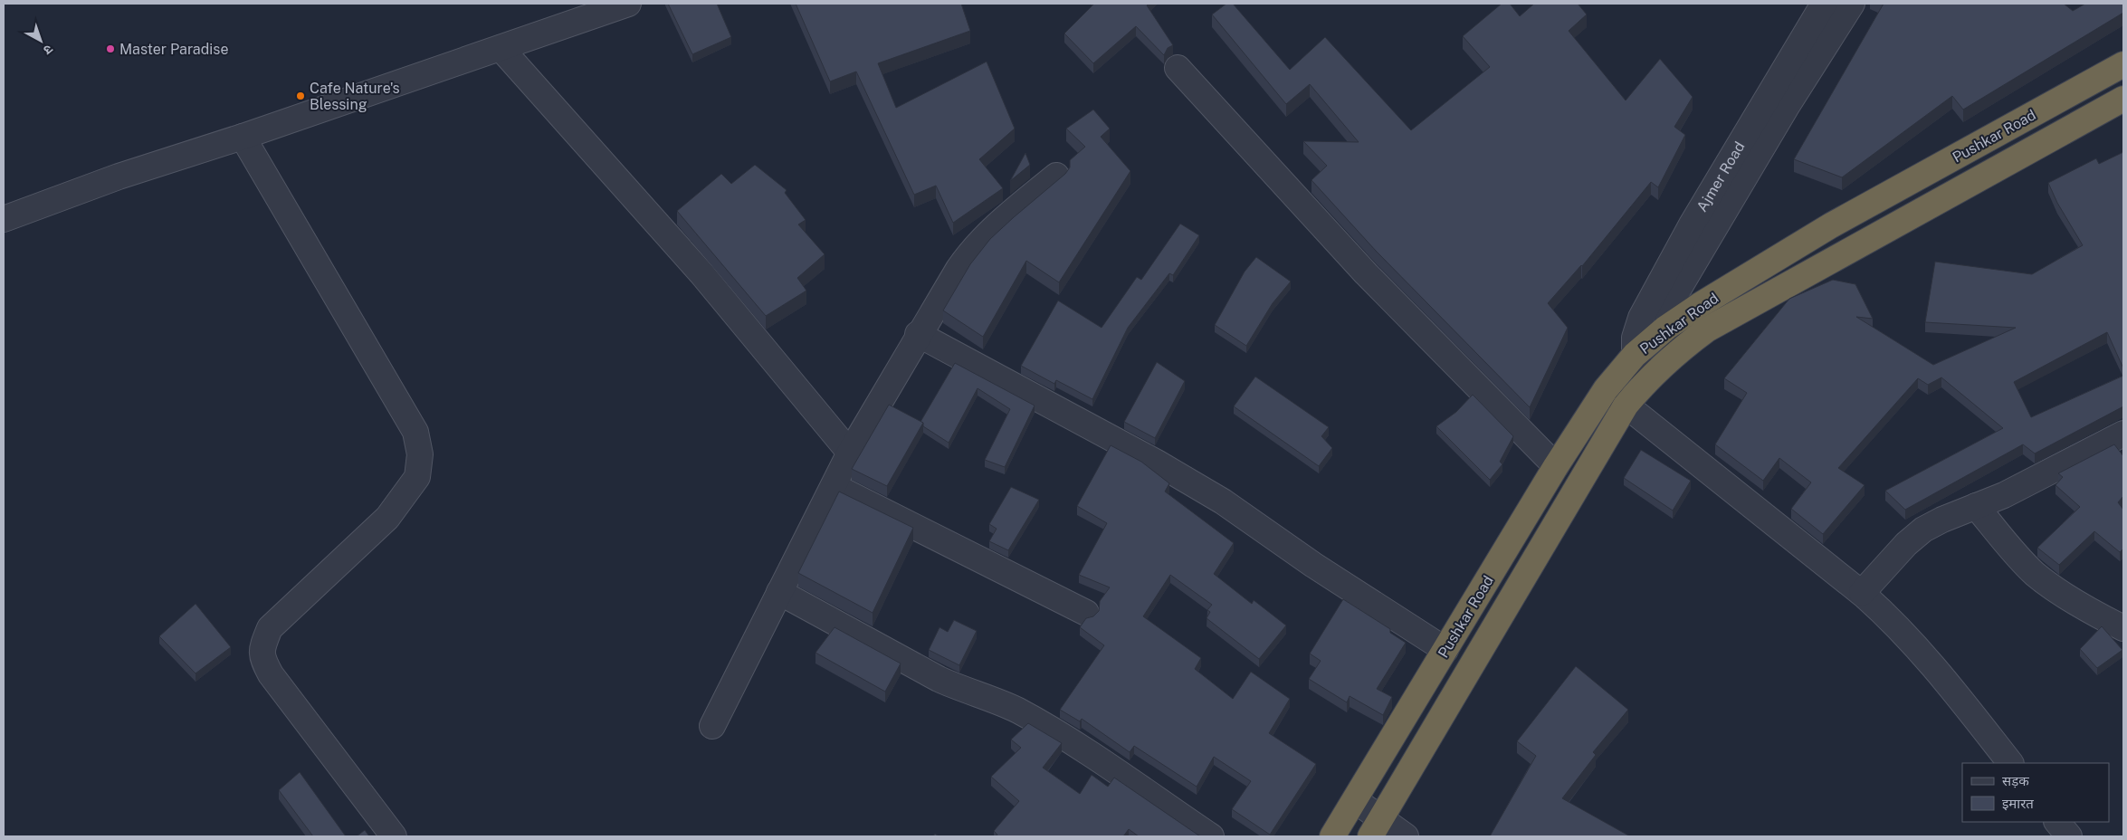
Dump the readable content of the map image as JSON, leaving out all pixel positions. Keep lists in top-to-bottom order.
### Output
{
  "streets": {
    "highway": ["Pushkar Road"],
    "street": ["Ajmer Road"]
  },
  "crossings": [
    ["Pushkar Road", "Ajmer Road"]
  ],
  "places": ["Master Paradise", "Cafe Nature's Blessing"],
  "legend": ["सड़क", "इमारत"],
  "north": "bottom right"
}
